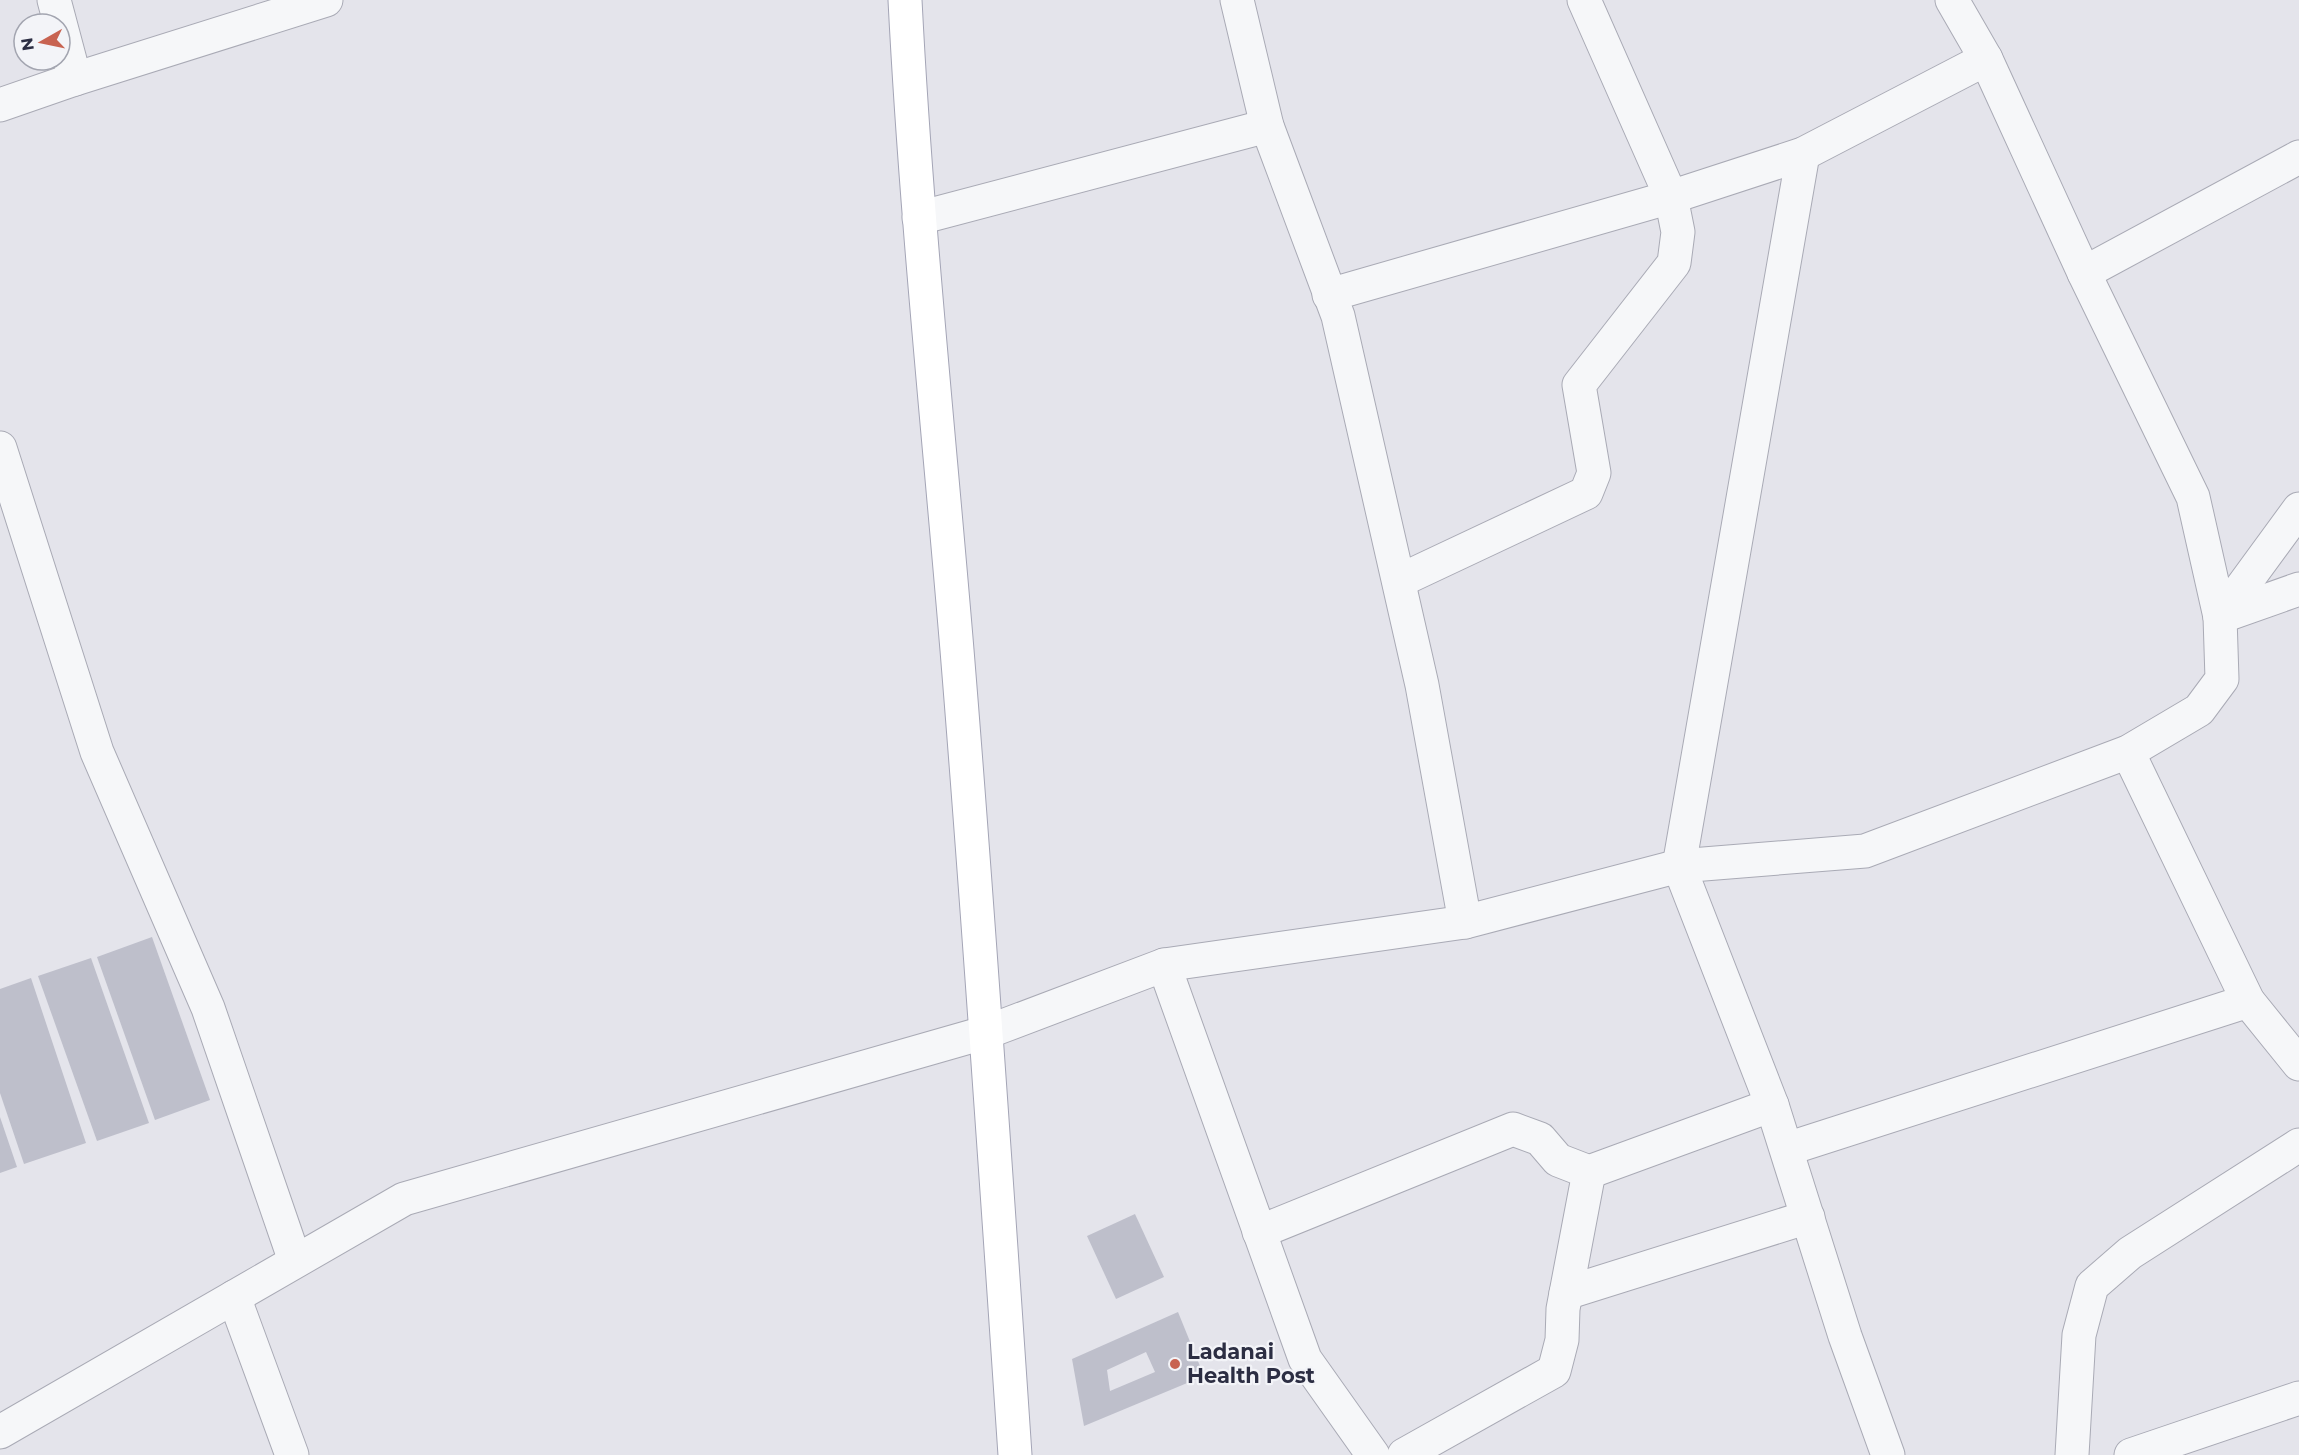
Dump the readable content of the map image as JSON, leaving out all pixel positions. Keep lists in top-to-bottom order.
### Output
{
  "places": ["Ladanai Health Post"],
  "north": "left"
}
